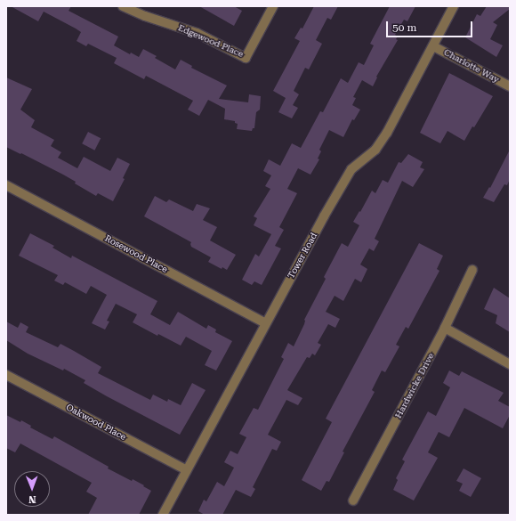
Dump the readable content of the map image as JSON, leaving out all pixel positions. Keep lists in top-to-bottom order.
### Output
{
  "streets": {
    "street": [
      "Edgewood Place",
      "Charlotte Way",
      "Rosewood Place",
      "Tower Road",
      "Hardwicke Drive",
      "Oakwood Place"
    ]
  },
  "crossings": [
    ["Charlotte Way", "Tower Road"],
    ["Rosewood Place", "Tower Road"],
    ["Tower Road", "Oakwood Place"]
  ],
  "scale_bar": "50 m",
  "north": "bottom"
}
